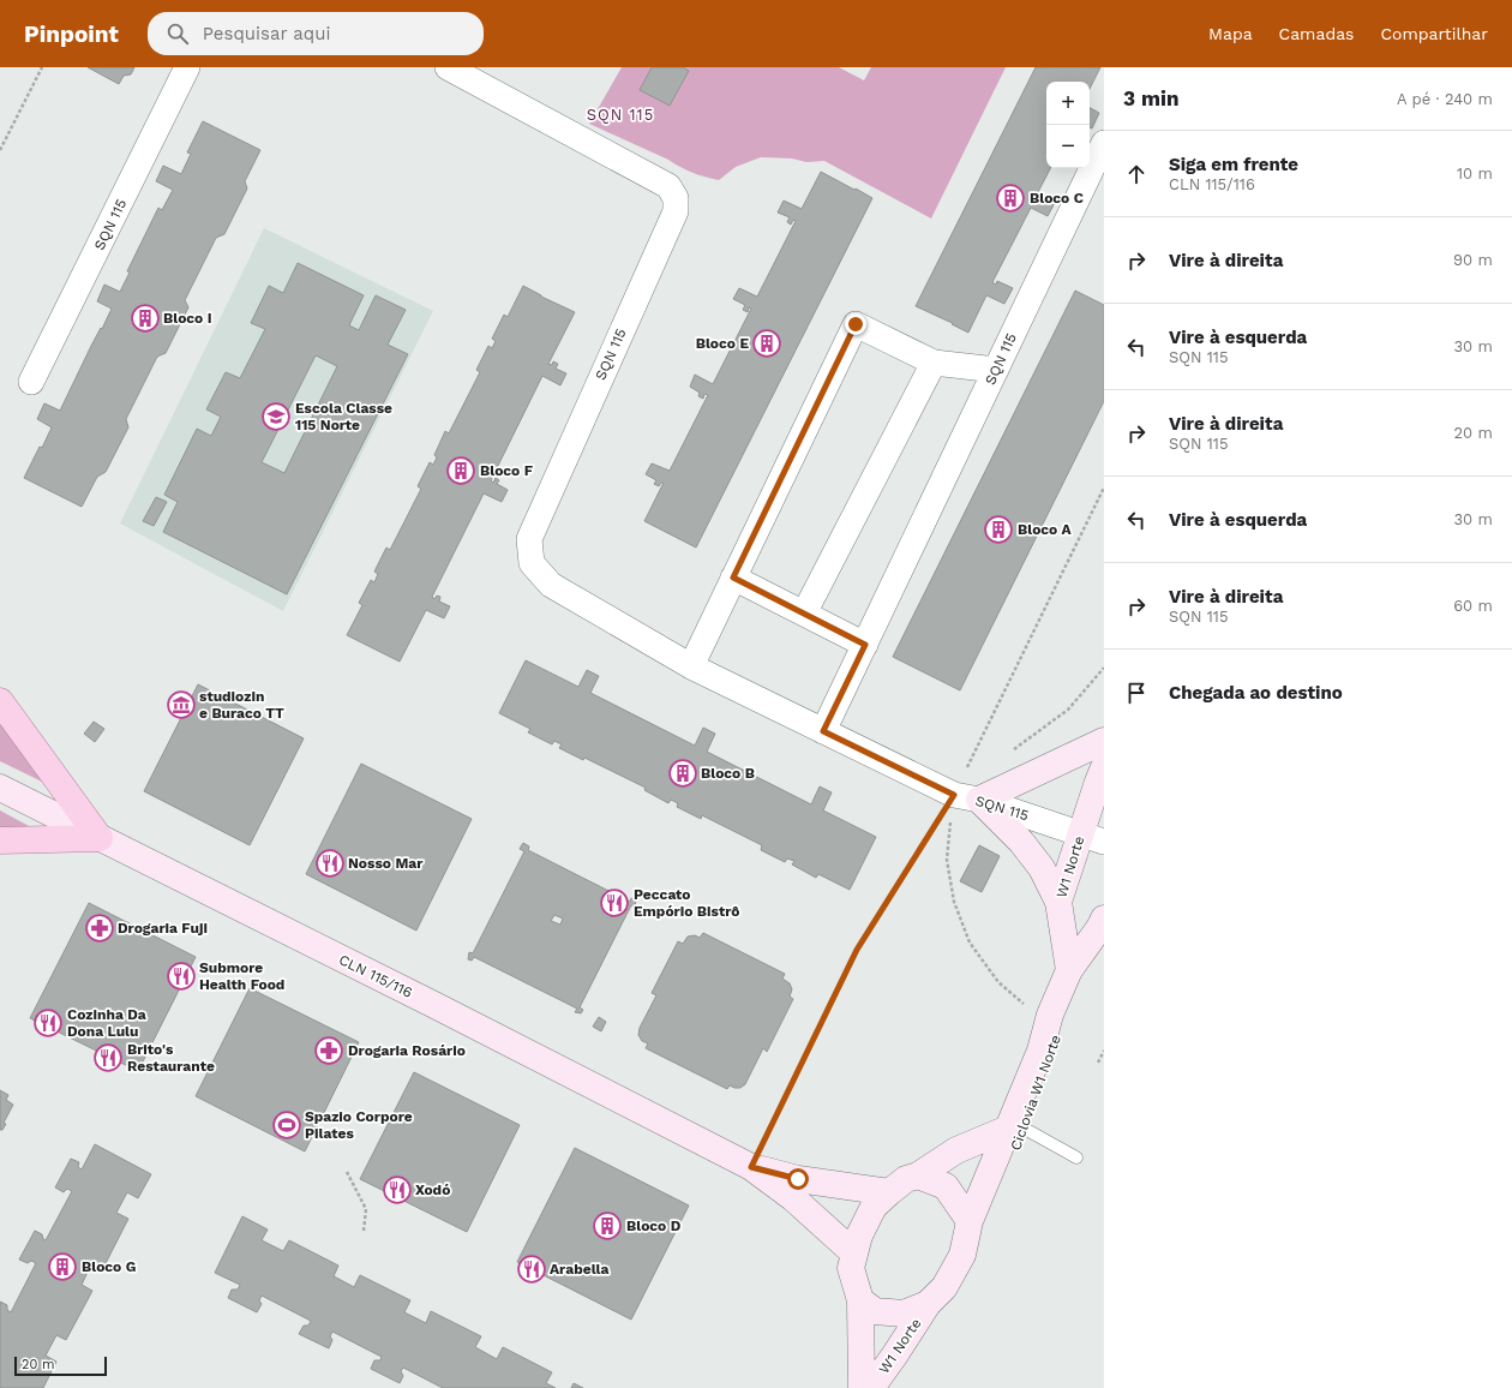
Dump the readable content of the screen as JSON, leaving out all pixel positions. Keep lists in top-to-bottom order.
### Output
{
  "streets": {
    "street": ["SQN 115", "W1 Norte", "CLN 115/116"],
    "path": ["Ciclovia W1 Norte"]
  },
  "crossings": [
    ["SQN 115", "W1 Norte"],
    ["SQN 115", "Ciclovia W1 Norte"],
    ["W1 Norte", "CLN 115/116"]
  ],
  "districts": ["SQN 115"],
  "places": {
    "building": [
      "Bloco C",
      "Bloco I",
      "Bloco E",
      "Bloco F",
      "Bloco A",
      "Bloco B",
      "Bloco D",
      "Bloco G"
    ],
    "school or university": ["Escola Classe 115 Norte"],
    "museum": ["studiozin e Buraco TT"],
    "restaurant": [
      "Nosso Mar",
      "Peccato Empório Bistrô",
      "Submore Health Food",
      "Cozinha Da Dona Lulu",
      "Brito's Restaurante",
      "Xodó",
      "Arabella"
    ],
    "pharmacy": ["Drogaria Fuji", "Drogaria Rosário"],
    "sports": ["Spazio Corpore Pilates"]
  },
  "scale_bar": "20 m",
  "page": {
    "header": "Pinpoint",
    "search": "Pesquisar aqui",
    "nav": ["Mapa", "Camadas", "Compartilhar"],
    "heading": ["3 min", "A pé · 240 m"],
    "map_buttons": ["+", "−"],
    "list": [
      ["Siga em frente", "CLN 115/116", "10 m"],
      ["Vire à direita", "90 m"],
      ["Vire à esquerda", "SQN 115", "30 m"],
      ["Vire à direita", "SQN 115", "20 m"],
      ["Vire à esquerda", "30 m"],
      ["Vire à direita", "SQN 115", "60 m"],
      "Chegada ao destino"
    ],
    "scale": "20 m"
  }
}
